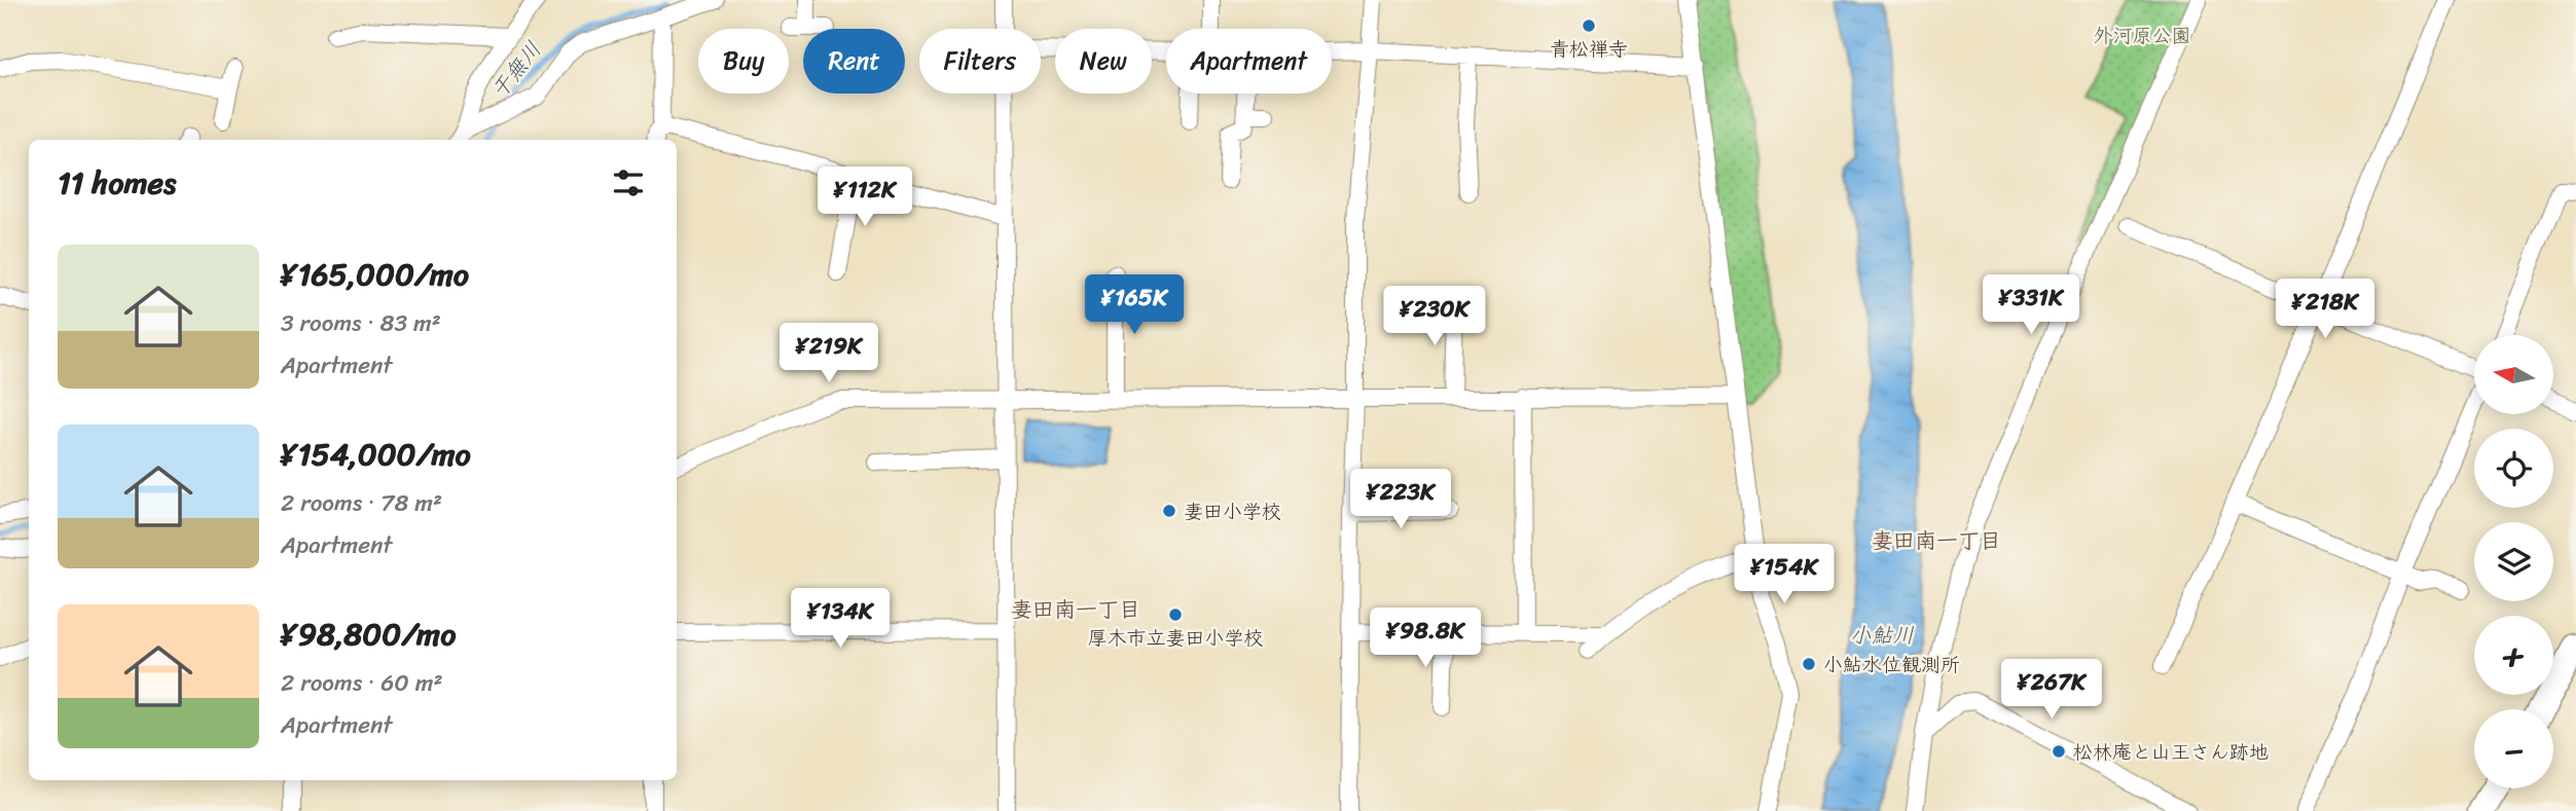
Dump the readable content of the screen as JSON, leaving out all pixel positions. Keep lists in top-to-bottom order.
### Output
{
  "districts": ["妻田南一丁目", "妻田南一丁目"],
  "water": ["干無川", "小鮎川"],
  "parks": ["外河原公園"],
  "places": [
    "青松禅寺",
    "妻田小学校",
    "厚木市立妻田小学校",
    "小鮎水位観測所",
    "松林庵と山王さん跡地"
  ],
  "north": "left",
  "page": {
    "chip": [
      "Buy",
      "Rent",
      "Filters",
      "New",
      "Apartment"
    ],
    "heading": "11 homes",
    "price": [
      "¥112K",
      "¥165K",
      "¥331K",
      "¥218K",
      "¥230K",
      "¥219K",
      "¥223K",
      "¥154K",
      "¥134K",
      "¥98.8K",
      "¥267K"
    ],
    "list": [
      {
        "name": "¥165,000/mo",
        "note": "3 rooms · 83 m² · Apartment"
      },
      {
        "name": "¥154,000/mo",
        "note": "2 rooms · 78 m² · Apartment"
      },
      {
        "name": "¥98,800/mo",
        "note": "2 rooms · 60 m² · Apartment"
      }
    ],
    "map_buttons": ["+", "−"]
  }
}
